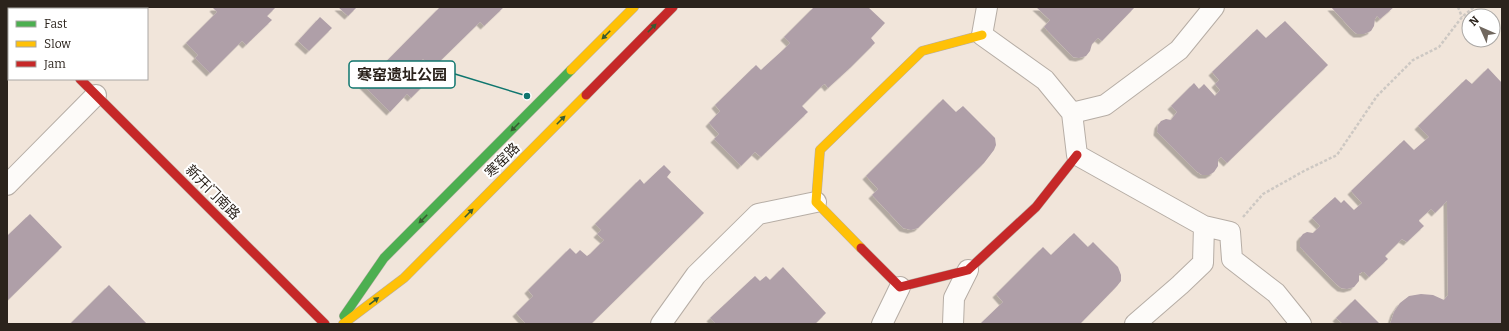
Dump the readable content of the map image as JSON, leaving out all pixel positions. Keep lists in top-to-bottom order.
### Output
{
  "streets": {
    "street": ["寒窑路", "新开门南路"]
  },
  "places": ["寒窑遗址公园"],
  "legend": ["Fast", "Slow", "Jam"],
  "north": "top left"
}
